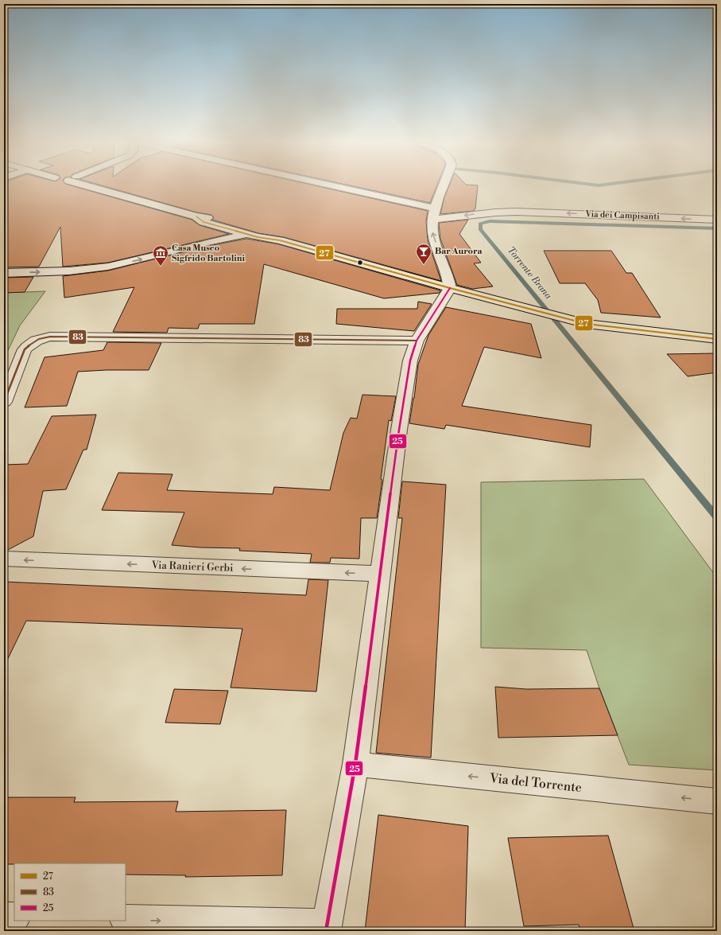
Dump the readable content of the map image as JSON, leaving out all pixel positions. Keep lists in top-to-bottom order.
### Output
{
  "streets": {
    "street": ["Via dei Campisanti", "Via Ranieri Gerbi", "Via del Torrente"]
  },
  "one_way": ["Via Ranieri Gerbi", "Via del Torrente"],
  "water": ["Torrente Brana"],
  "places": {
    "bar": ["Bar Aurora"],
    "museum": ["Casa Museo Sigfrido Bartolini"]
  },
  "lines": ["transit line 27", "transit line 25", "transit line 83"],
  "legend": ["27", "83", "25"]
}
